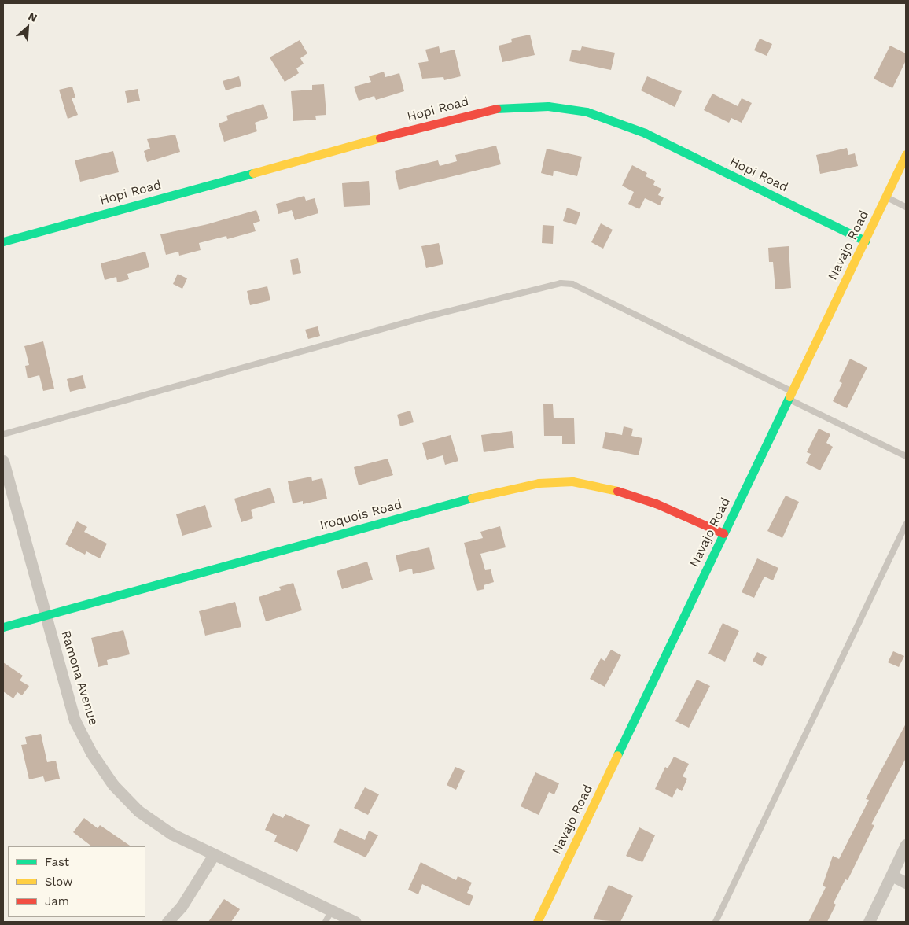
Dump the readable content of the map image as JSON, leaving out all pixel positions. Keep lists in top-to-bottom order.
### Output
{
  "streets": {
    "street": [
      "Hopi Road",
      "Navajo Road",
      "Iroquois Road",
      "Ramona Avenue"
    ]
  },
  "crossings": [
    ["Hopi Road", "Navajo Road"],
    ["Navajo Road", "Iroquois Road"],
    ["Iroquois Road", "Ramona Avenue"]
  ],
  "legend": ["Fast", "Slow", "Jam"],
  "north": "top right"
}
